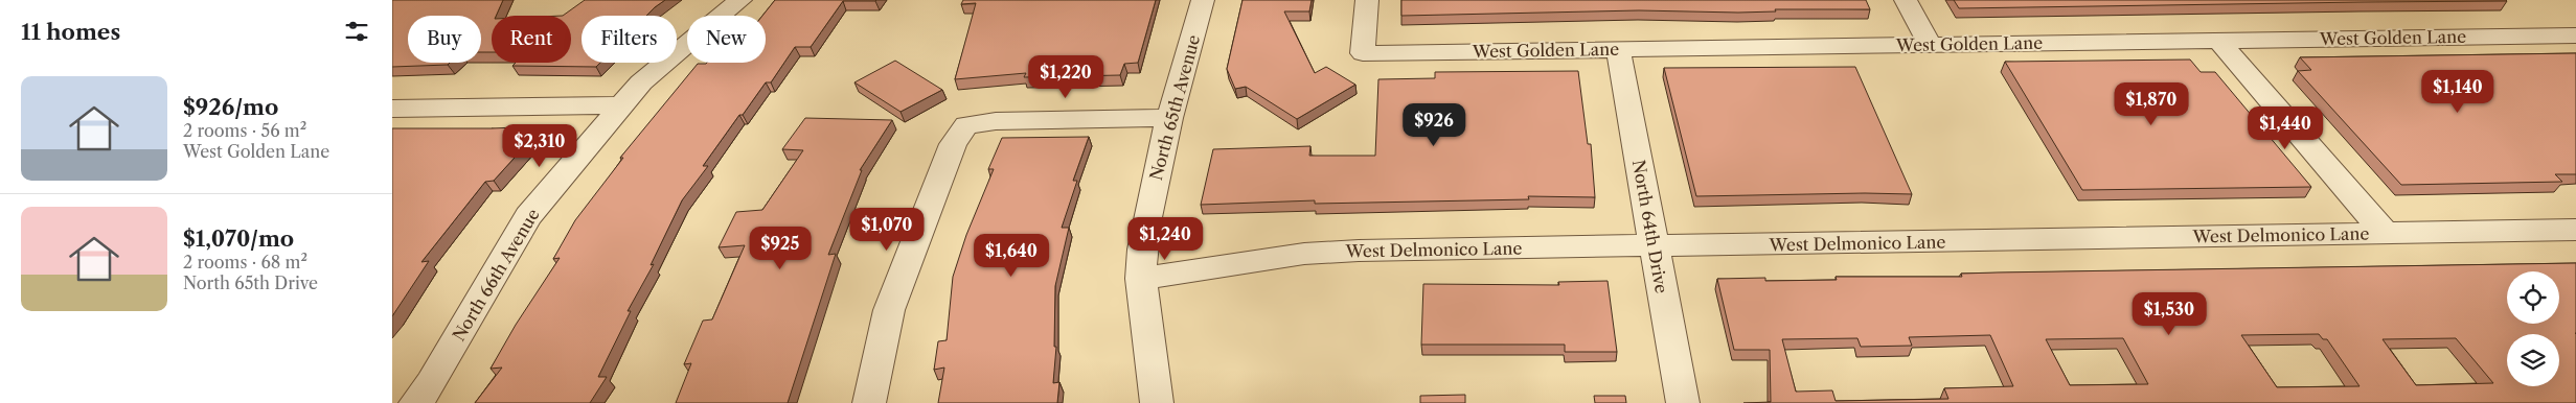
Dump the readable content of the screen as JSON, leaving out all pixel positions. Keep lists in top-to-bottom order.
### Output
{
  "streets": {
    "street": [
      "West Golden Lane",
      "North 65th Avenue",
      "North 64th Drive",
      "West Delmonico Lane",
      "North 66th Avenue"
    ]
  },
  "crossings": [
    ["West Golden Lane", "North 64th Drive"],
    ["North 65th Avenue", "West Delmonico Lane"],
    ["North 64th Drive", "West Delmonico Lane"]
  ],
  "page": {
    "heading": "11 homes",
    "chip": [
      "Buy",
      "Rent",
      "Filters",
      "New"
    ],
    "price": [
      "$1,220",
      "$1,140",
      "$1,870",
      "$926",
      "$1,440",
      "$2,310",
      "$1,070",
      "$1,240",
      "$925",
      "$1,640",
      "$1,530"
    ],
    "list": [
      {
        "name": "$926/mo",
        "note": "2 rooms · 56 m² · West Golden Lane"
      },
      {
        "name": "$1,070/mo",
        "note": "2 rooms · 68 m² · North 65th Drive"
      }
    ]
  }
}
